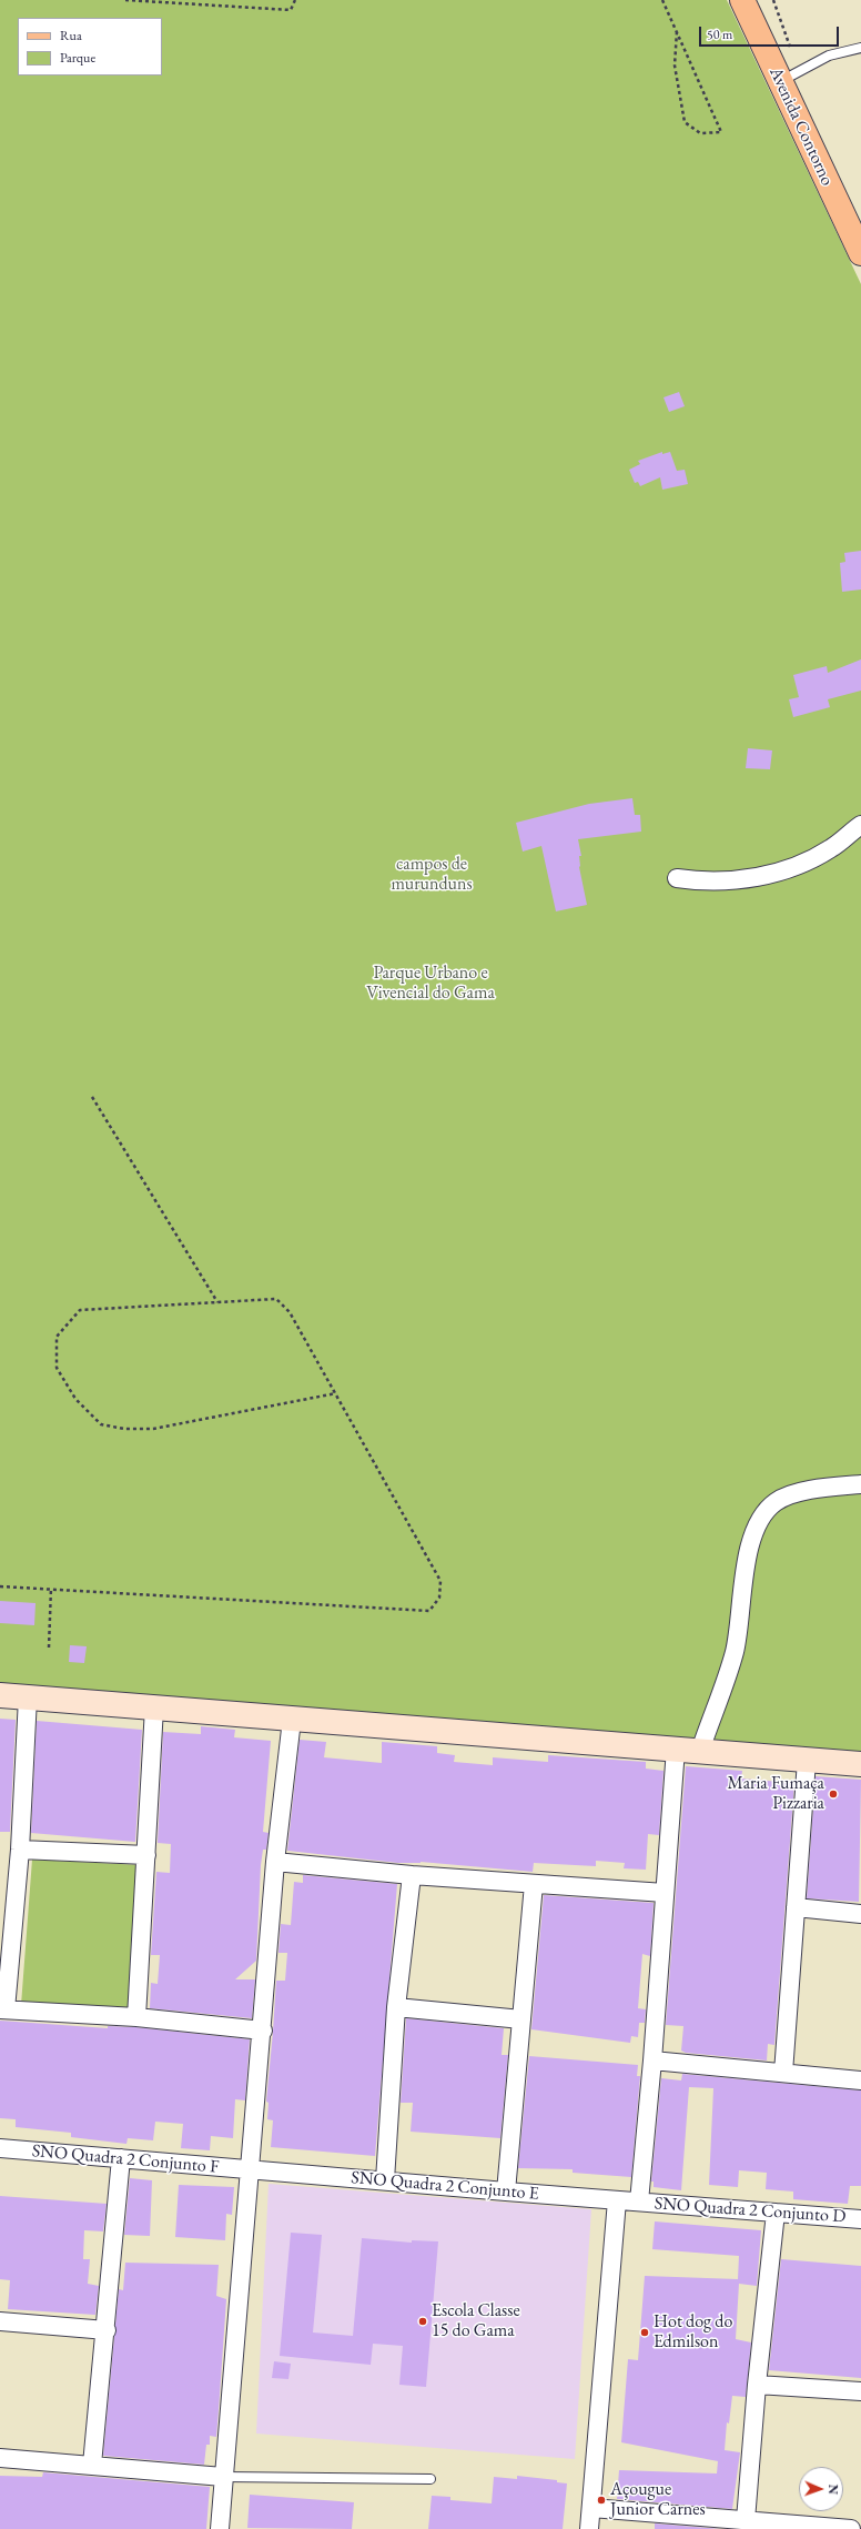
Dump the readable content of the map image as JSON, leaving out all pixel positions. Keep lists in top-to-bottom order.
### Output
{
  "streets": {
    "main road": ["Avenida Contorno"],
    "street": ["SNO Quadra 2 Conjunto F", "SNO Quadra 2 Conjunto E", "SNO Quadra 2 Conjunto D"]
  },
  "crossings": [
    ["SNO Quadra 2 Conjunto F", "SNO Quadra 2 Conjunto E"],
    ["SNO Quadra 2 Conjunto E", "SNO Quadra 2 Conjunto D"]
  ],
  "parks": ["campos de murunduns", "Parque Urbano e Vivencial do Gama"],
  "places": [
    "Maria Fumaça Pizzaria",
    "Escola Classe 15 do Gama",
    "Hot dog do Edmilson",
    "Açougue Junior Carnes"
  ],
  "legend": ["Rua", "Parque"],
  "scale_bar": "50 m",
  "north": "right"
}
